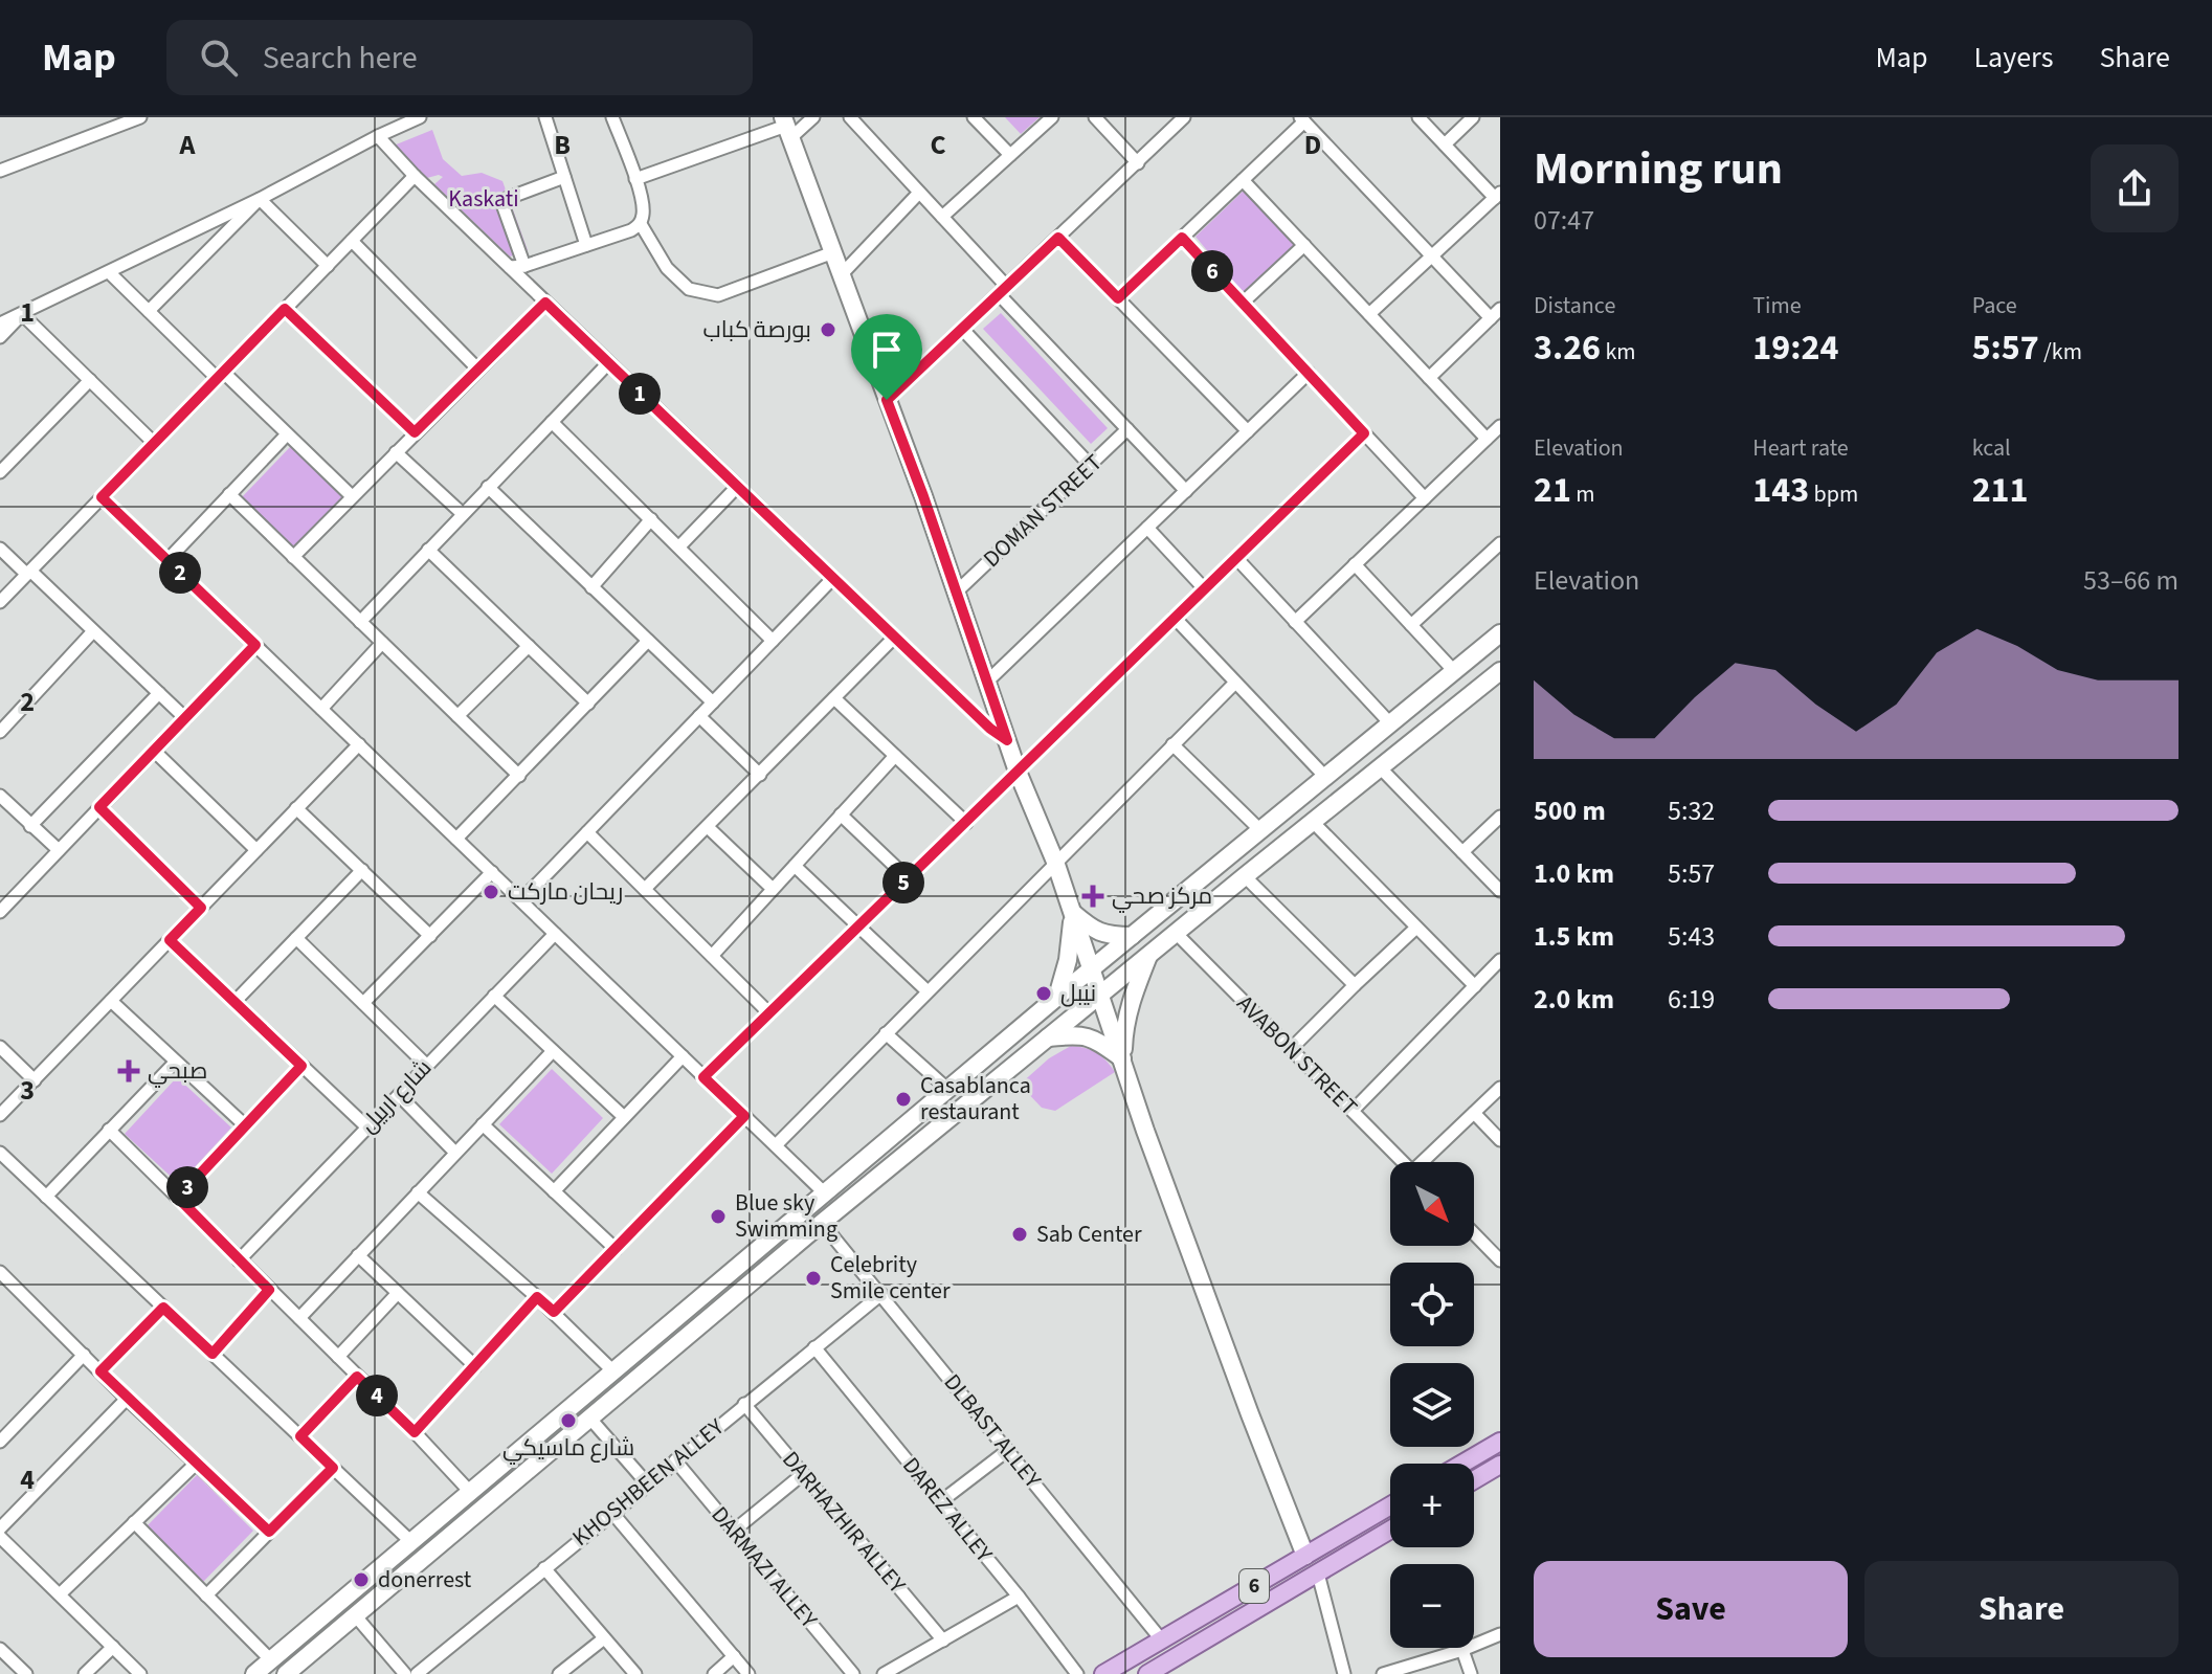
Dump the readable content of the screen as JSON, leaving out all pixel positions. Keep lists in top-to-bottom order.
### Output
{
  "streets": {
    "main road": ["6"],
    "street": [
      "DOMAN STREET",
      "AVABON STREET",
      "شارع اربيل",
      "DLBAST ALLEY",
      "KHOSHBEEN ALLEY",
      "DAREZ ALLEY",
      "DARHAZHIR ALLEY",
      "DARMAZI ALLEY"
    ]
  },
  "crossings": [
    ["DLBAST ALLEY", "KHOSHBEEN ALLEY"],
    ["DLBAST ALLEY", "6"],
    ["KHOSHBEEN ALLEY", "DAREZ ALLEY"],
    ["KHOSHBEEN ALLEY", "DARHAZHIR ALLEY"],
    ["KHOSHBEEN ALLEY", "DARMAZI ALLEY"]
  ],
  "parks": ["Kaskati"],
  "places": {
    "other": [
      "بورصة كباب",
      "ريحان ماركت",
      "نيبل",
      "Casablanca restaurant",
      "Blue sky Swimming",
      "Sab Center",
      "Celebrity Smile center",
      "شارع ماسيكي",
      "donerrest"
    ],
    "health": ["مركز صحي", "صبحي"]
  },
  "north": "bottom right",
  "page": {
    "header": "Map",
    "search": "Search here",
    "nav": ["Map", "Layers", "Share"],
    "heading": ["Morning run", "07:47"],
    "pins": [
      "6",
      "1",
      "2",
      "5",
      "3",
      "4"
    ],
    "stats": [
      ["Distance", "3.26 km"],
      ["Time", "19:24"],
      ["Pace", "5:57 /km"],
      ["Elevation", "21 m"],
      ["Heart rate", "143 bpm"],
      ["kcal", "211"]
    ],
    "chart": ["Elevation", "53–66 m"],
    "list": [
      {
        "name": "500 m",
        "note": "5:32"
      },
      {
        "name": "1.0 km",
        "note": "5:57"
      },
      {
        "name": "1.5 km",
        "note": "5:43"
      },
      {
        "name": "2.0 km",
        "note": "6:19"
      }
    ],
    "map_buttons": ["+", "−"],
    "buttons": ["Save", "Share"]
  },
  "grid": {
    "columns": [
      "A",
      "B",
      "C",
      "D"
    ],
    "rows": [
      "1",
      "2",
      "3",
      "4"
    ]
  }
}
